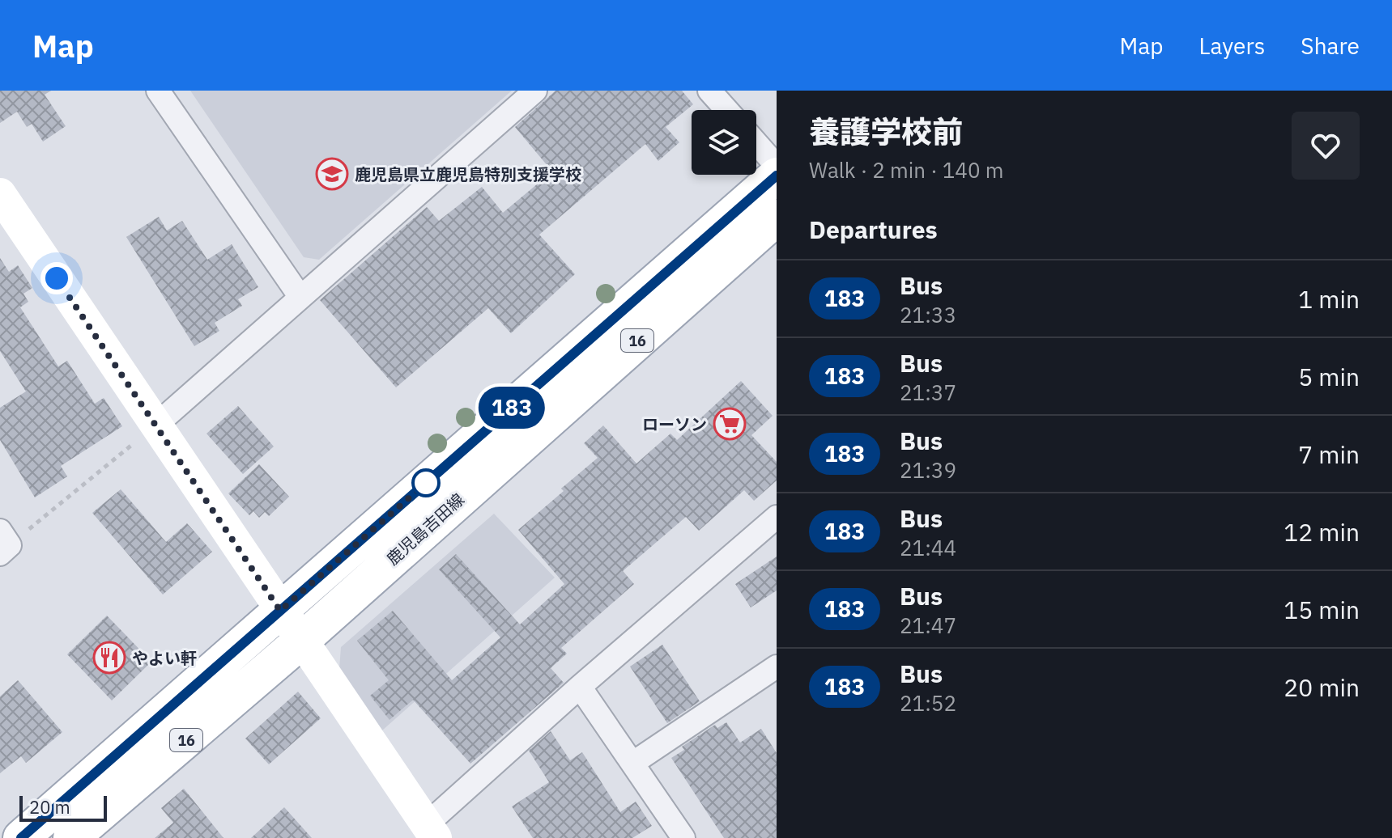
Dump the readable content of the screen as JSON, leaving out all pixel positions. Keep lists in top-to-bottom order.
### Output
{
  "streets": {
    "main road": ["16", "鹿児島吉田線"]
  },
  "places": {
    "school or university": ["鹿児島県立鹿児島特別支援学校"],
    "supermarket": ["ローソン"],
    "restaurant": ["やよい軒"]
  },
  "lines": ["bus line 183"],
  "scale_bar": "20 m",
  "page": {
    "header": "Map",
    "nav": ["Map", "Layers", "Share"],
    "on_map": "183",
    "heading": [
      ["養護学校前", "Walk · 2 min · 140 m"],
      "Departures"
    ],
    "list": [
      {
        "mark": "183",
        "name": "Bus",
        "note": "21:33",
        "value": "1 min"
      },
      {
        "mark": "183",
        "name": "Bus",
        "note": "21:37",
        "value": "5 min"
      },
      {
        "mark": "183",
        "name": "Bus",
        "note": "21:39",
        "value": "7 min"
      },
      {
        "mark": "183",
        "name": "Bus",
        "note": "21:44",
        "value": "12 min"
      },
      {
        "mark": "183",
        "name": "Bus",
        "note": "21:47",
        "value": "15 min"
      },
      {
        "mark": "183",
        "name": "Bus",
        "note": "21:52",
        "value": "20 min"
      }
    ],
    "scale": "20 m"
  }
}
